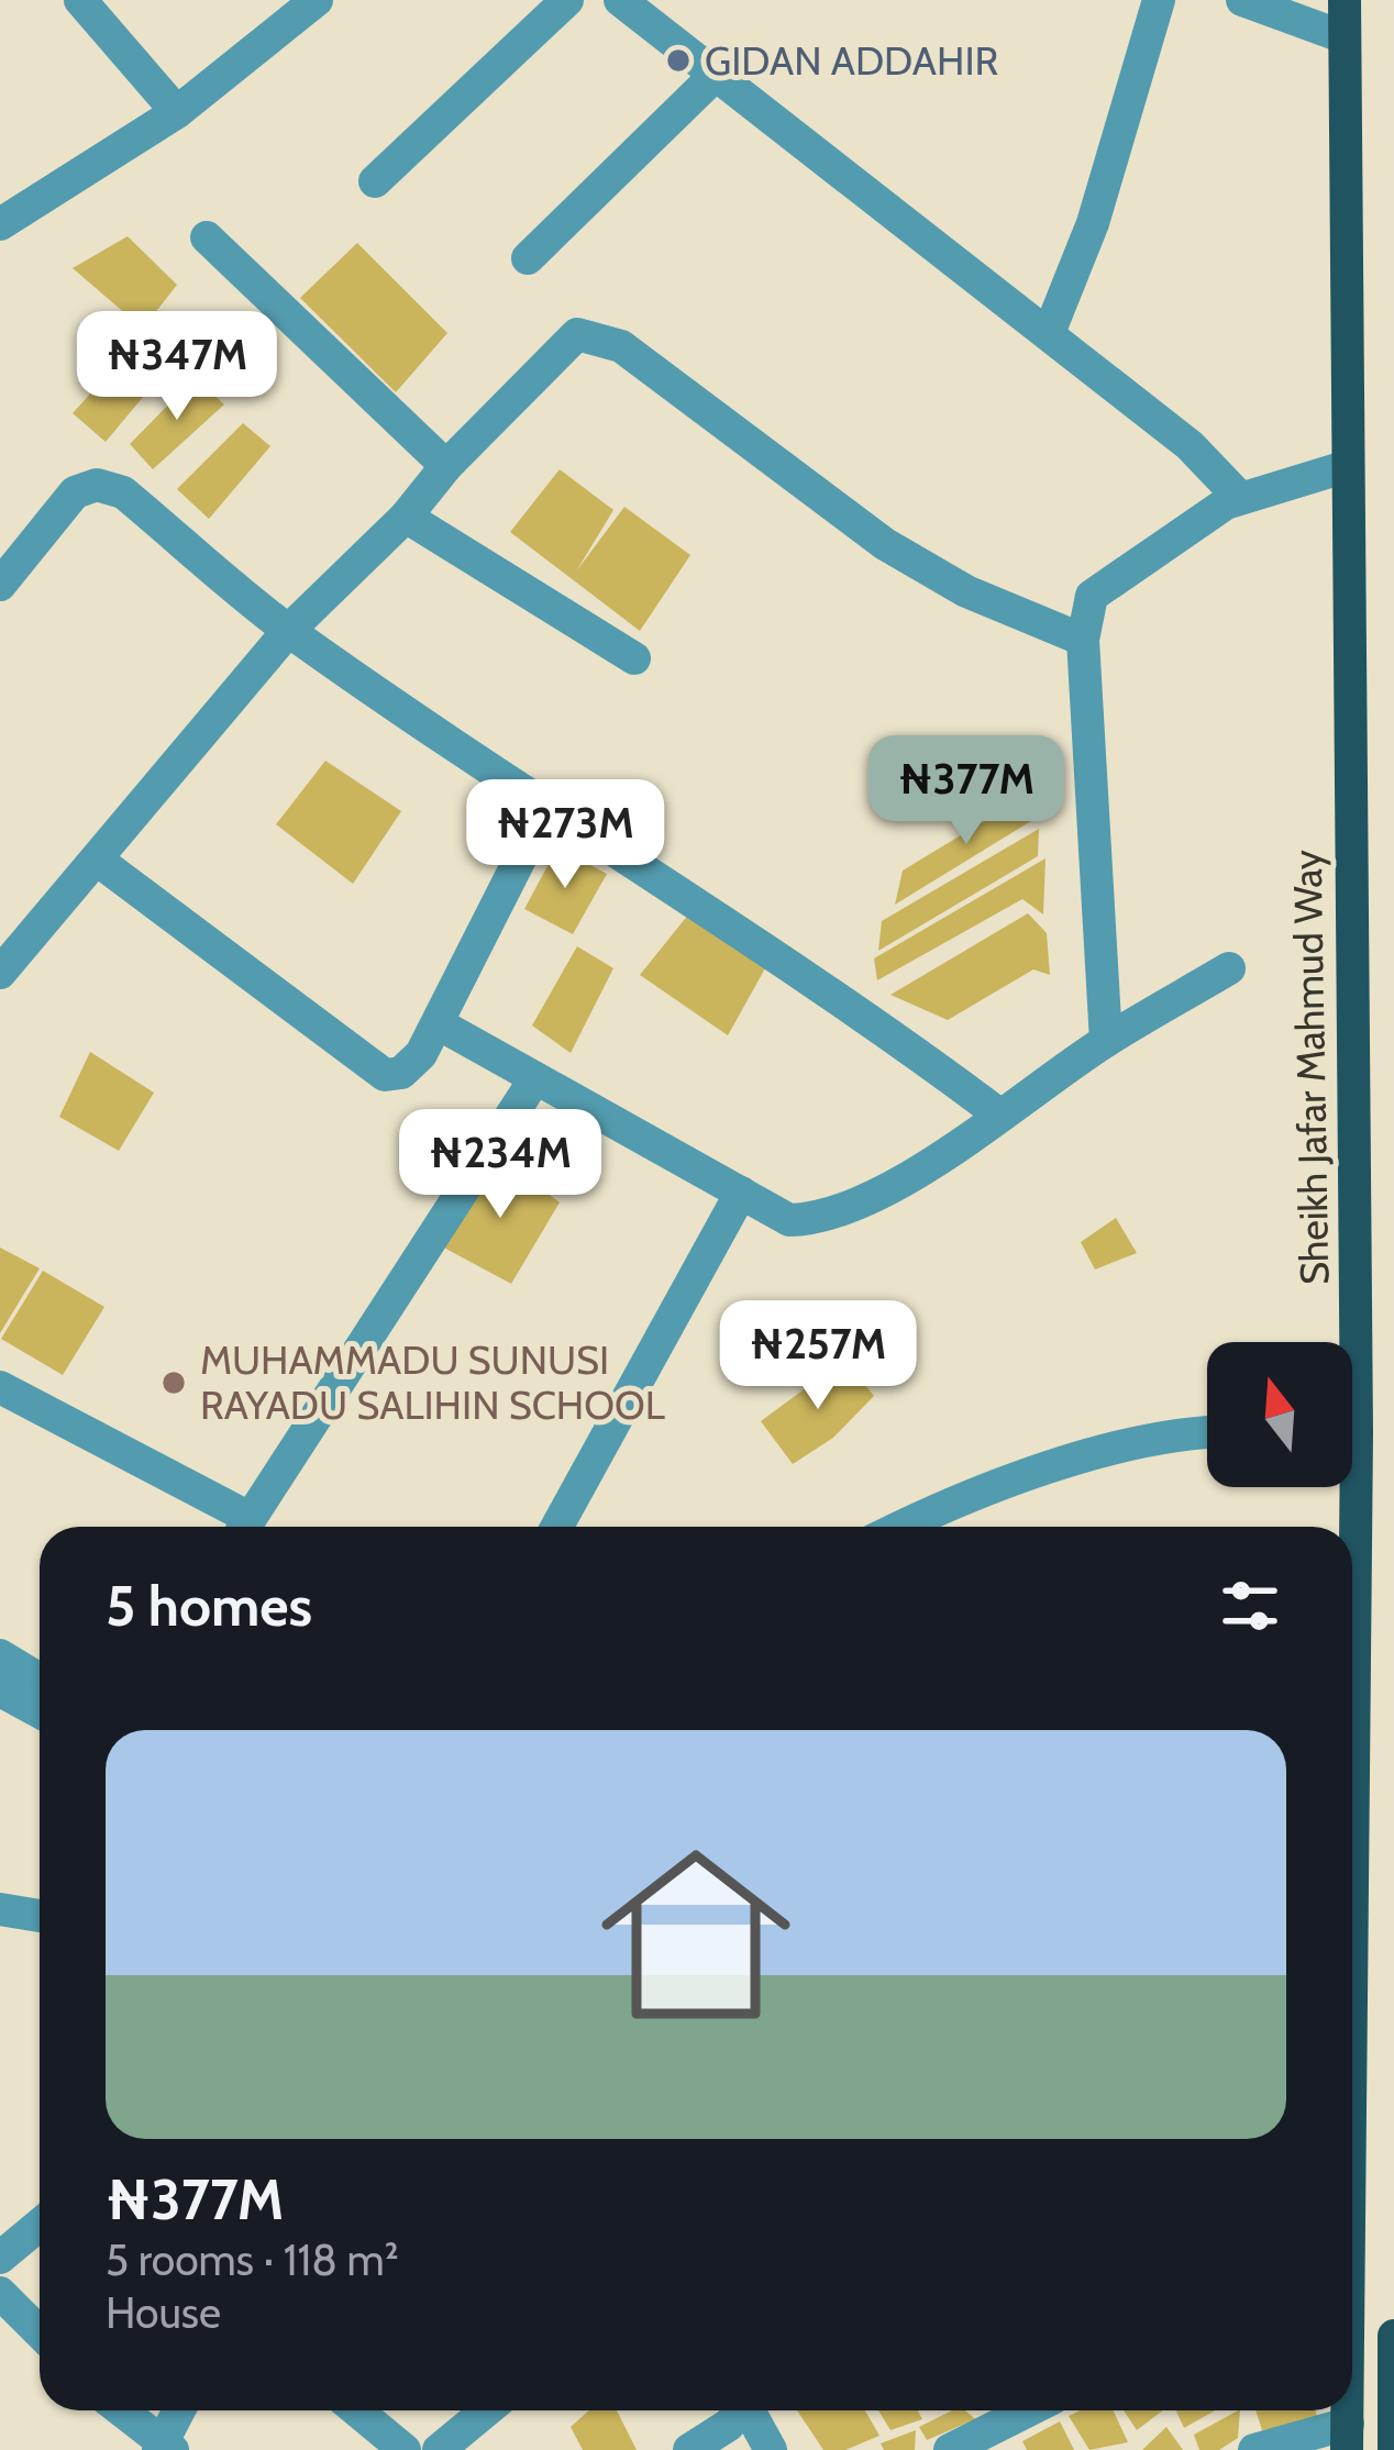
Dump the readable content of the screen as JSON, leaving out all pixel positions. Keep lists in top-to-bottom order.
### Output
{
  "streets": {
    "main road": ["Sheikh Jafar Mahmud Way"]
  },
  "places": ["GIDAN ADDAHIR", "MUHAMMADU SUNUSI RAYADU SALIHIN SCHOOL"],
  "north": "top",
  "page": {
    "price": [
      "₦347M",
      "₦377M",
      "₦273M",
      "₦234M",
      "₦257M"
    ],
    "heading": "5 homes",
    "list": [
      {
        "name": "₦377M",
        "note": "5 rooms · 118 m² · House"
      }
    ]
  }
}
